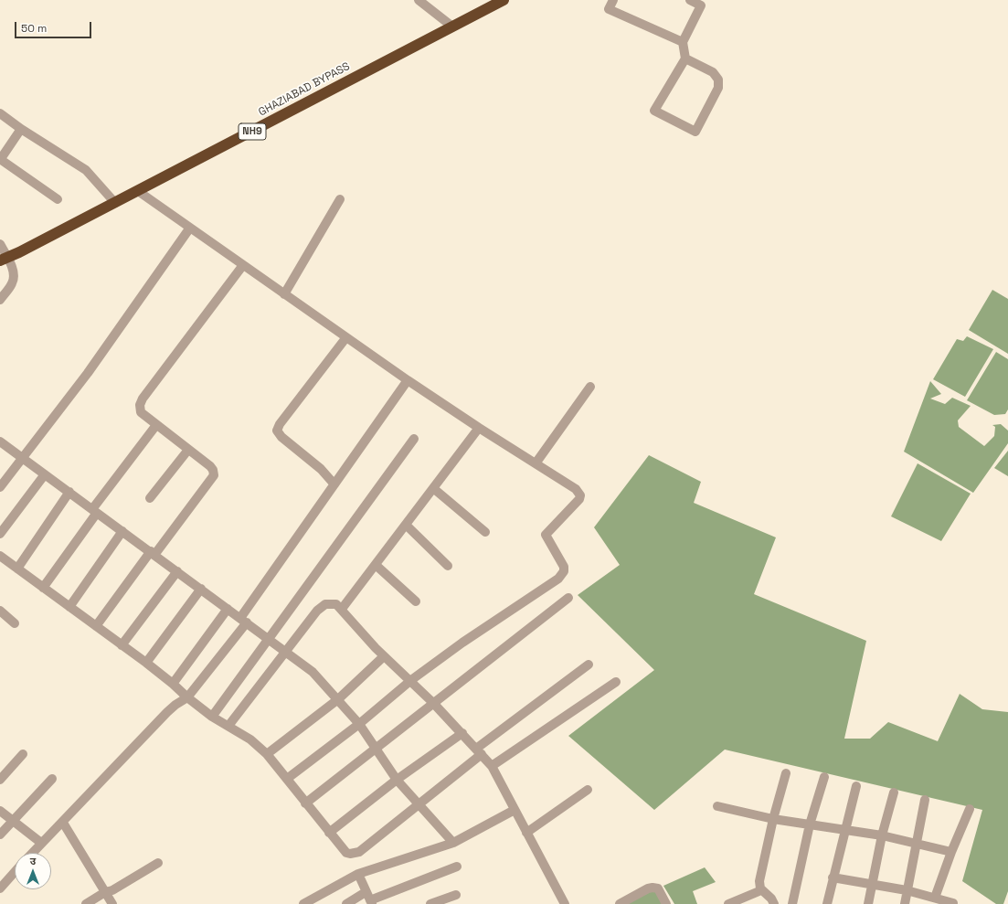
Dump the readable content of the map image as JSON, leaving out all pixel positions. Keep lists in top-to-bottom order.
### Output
{
  "streets": {
    "highway": ["GHAZIABAD BYPASS", "NH9"]
  },
  "scale_bar": "50 m",
  "north": "top"
}
